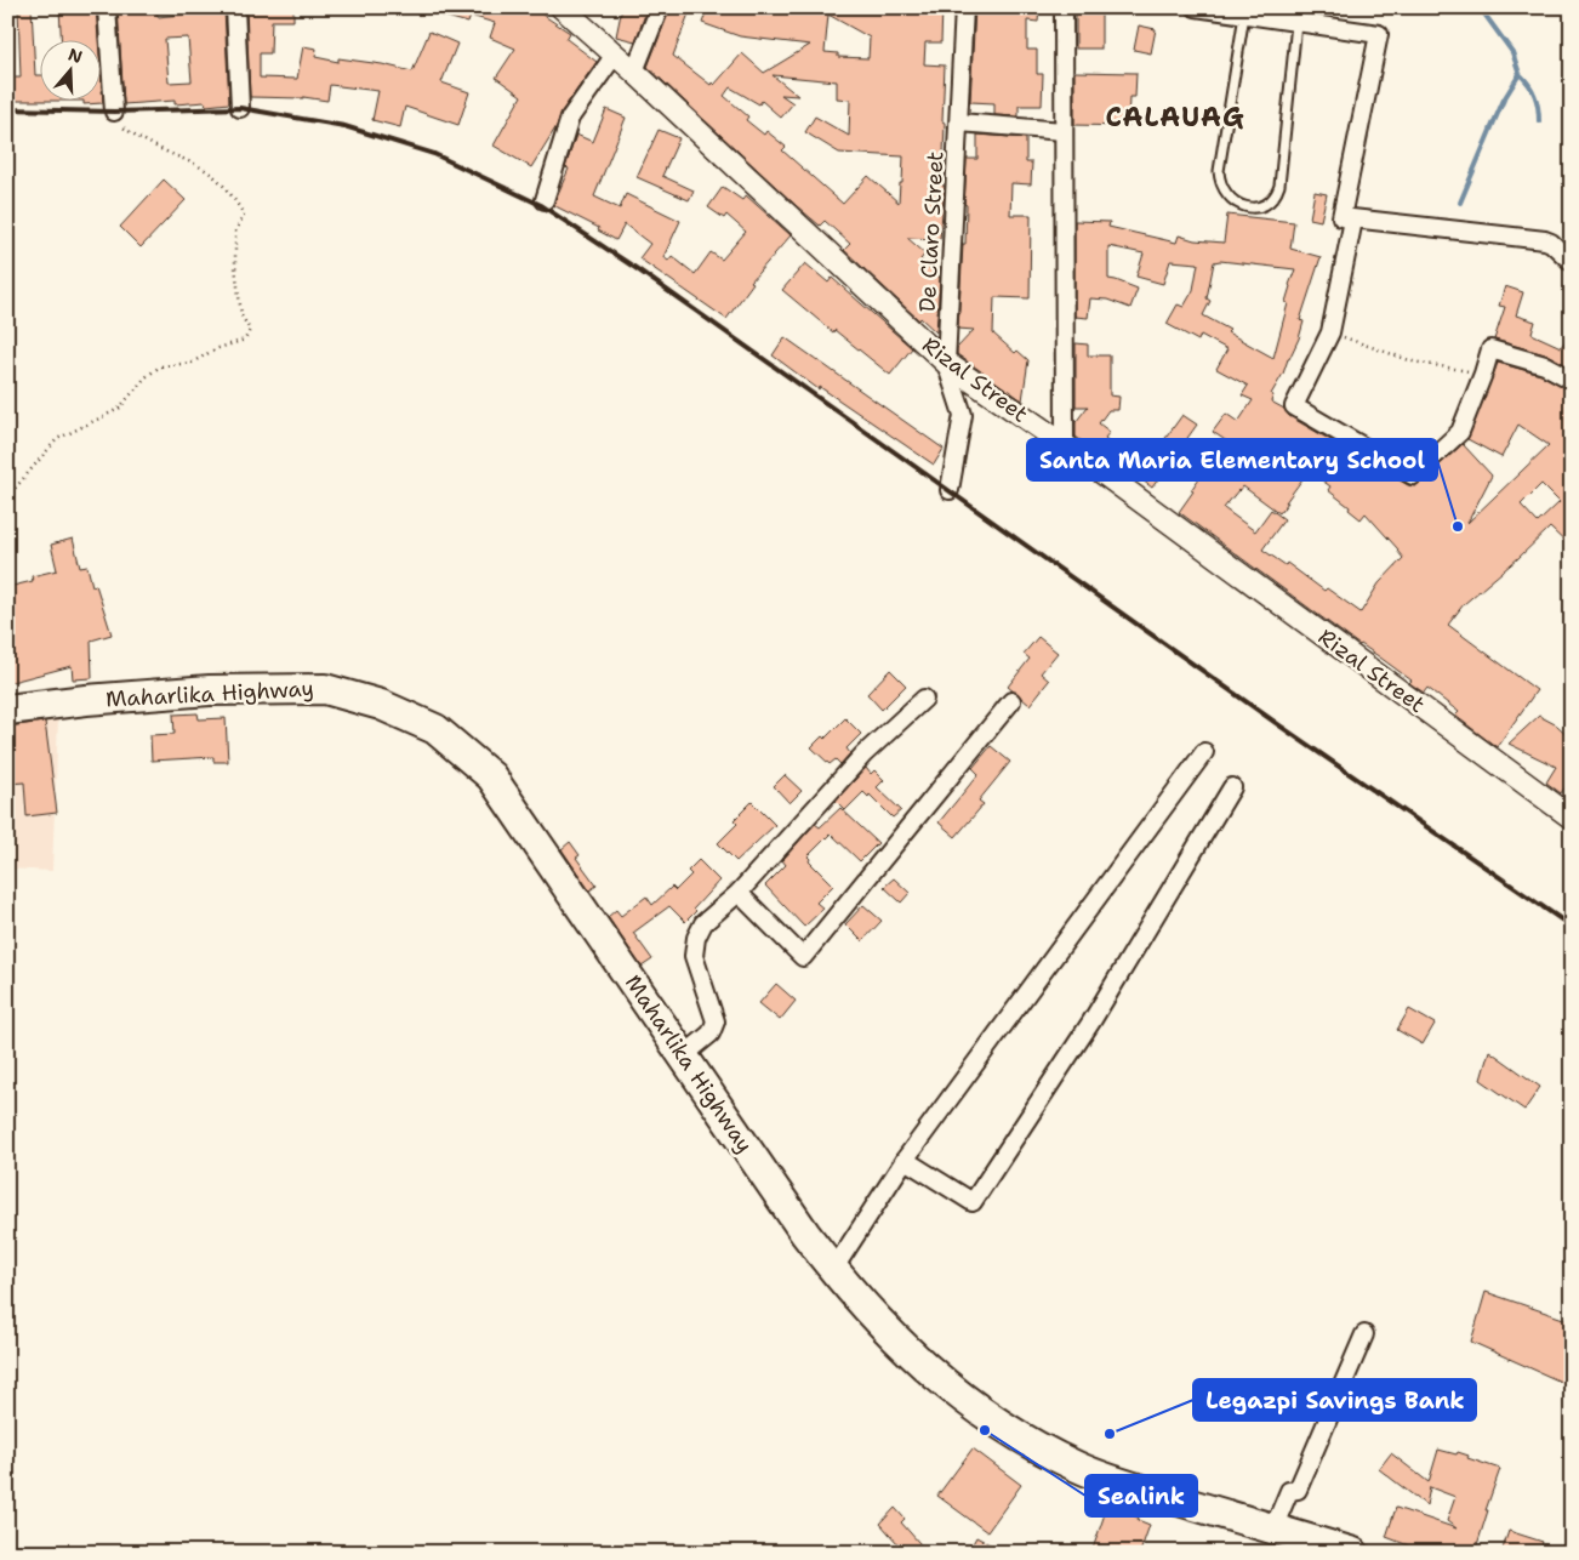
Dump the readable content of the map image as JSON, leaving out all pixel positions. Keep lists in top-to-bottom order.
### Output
{
  "streets": {
    "highway": ["Maharlika Highway"],
    "street": ["De Claro Street", "Rizal Street"]
  },
  "crossings": [
    ["De Claro Street", "Rizal Street"]
  ],
  "districts": ["CALAUAG"],
  "places": ["Santa Maria Elementary School", "Sealink", "Legazpi Savings Bank"],
  "north": "top"
}
